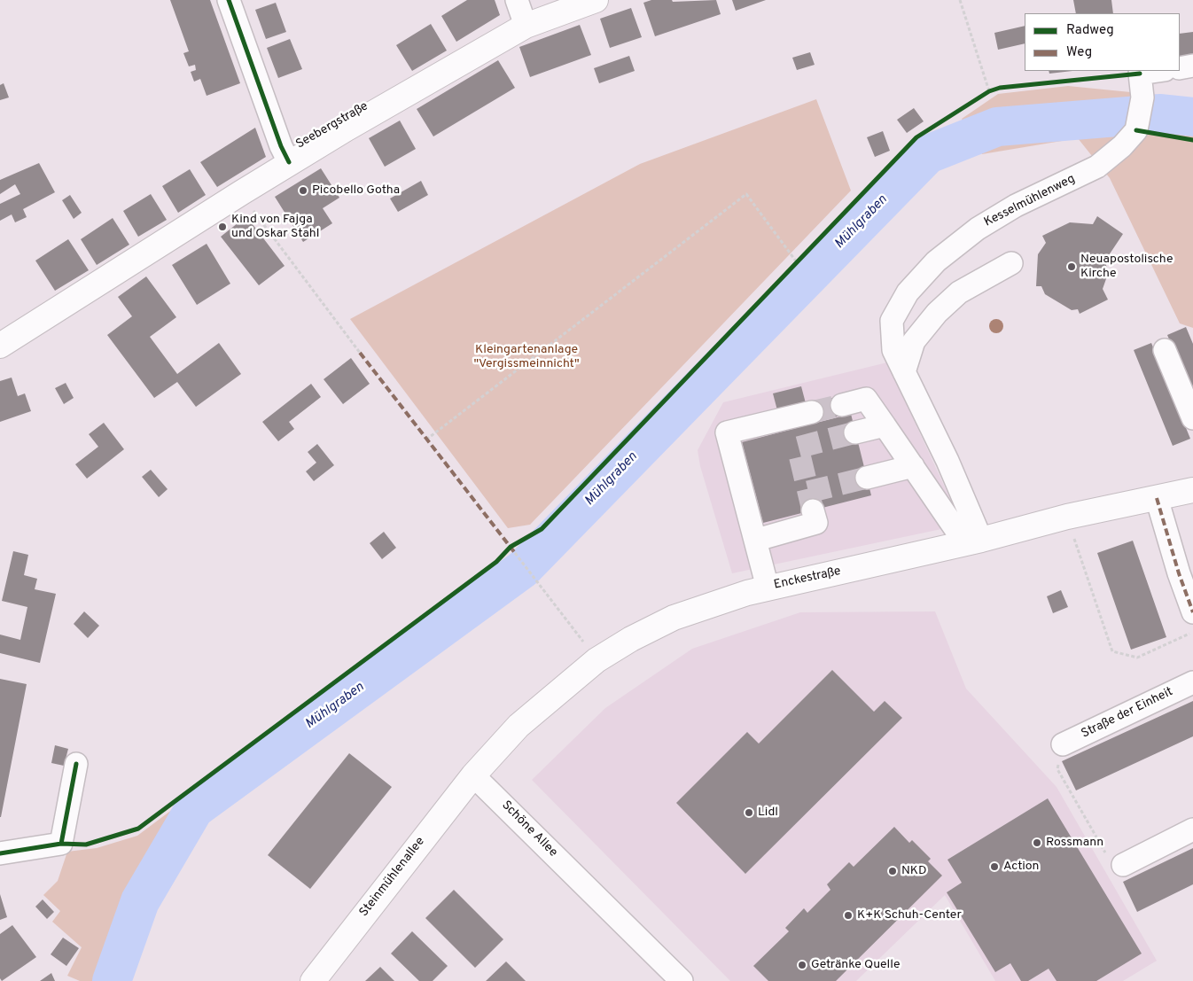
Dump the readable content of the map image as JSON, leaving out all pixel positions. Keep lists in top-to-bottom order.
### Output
{
  "streets": {
    "main road": ["Seebergstraße", "Enckestraße", "Steinmühlenallee"],
    "street": ["Kesselmühlenweg", "Straße der Einheit", "Schöne Allee"]
  },
  "crossings": [
    ["Kesselmühlenweg", "Enckestraße"],
    ["Enckestraße", "Schöne Allee"],
    ["Enckestraße", "Steinmühlenallee"],
    ["Schöne Allee", "Steinmühlenallee"]
  ],
  "water": ["Mühlgraben"],
  "parks": ["Kleingartenanlage \"Vergissmeinnicht\""],
  "places": [
    "Picobello Gotha",
    "Kind von Fajga und Oskar Stahl",
    "Neuapostolische Kirche",
    "Lidl",
    "Rossmann",
    "Action",
    "NKD",
    "K+K Schuh-Center",
    "Getränke Quelle"
  ],
  "legend": ["Radweg", "Weg"]
}
